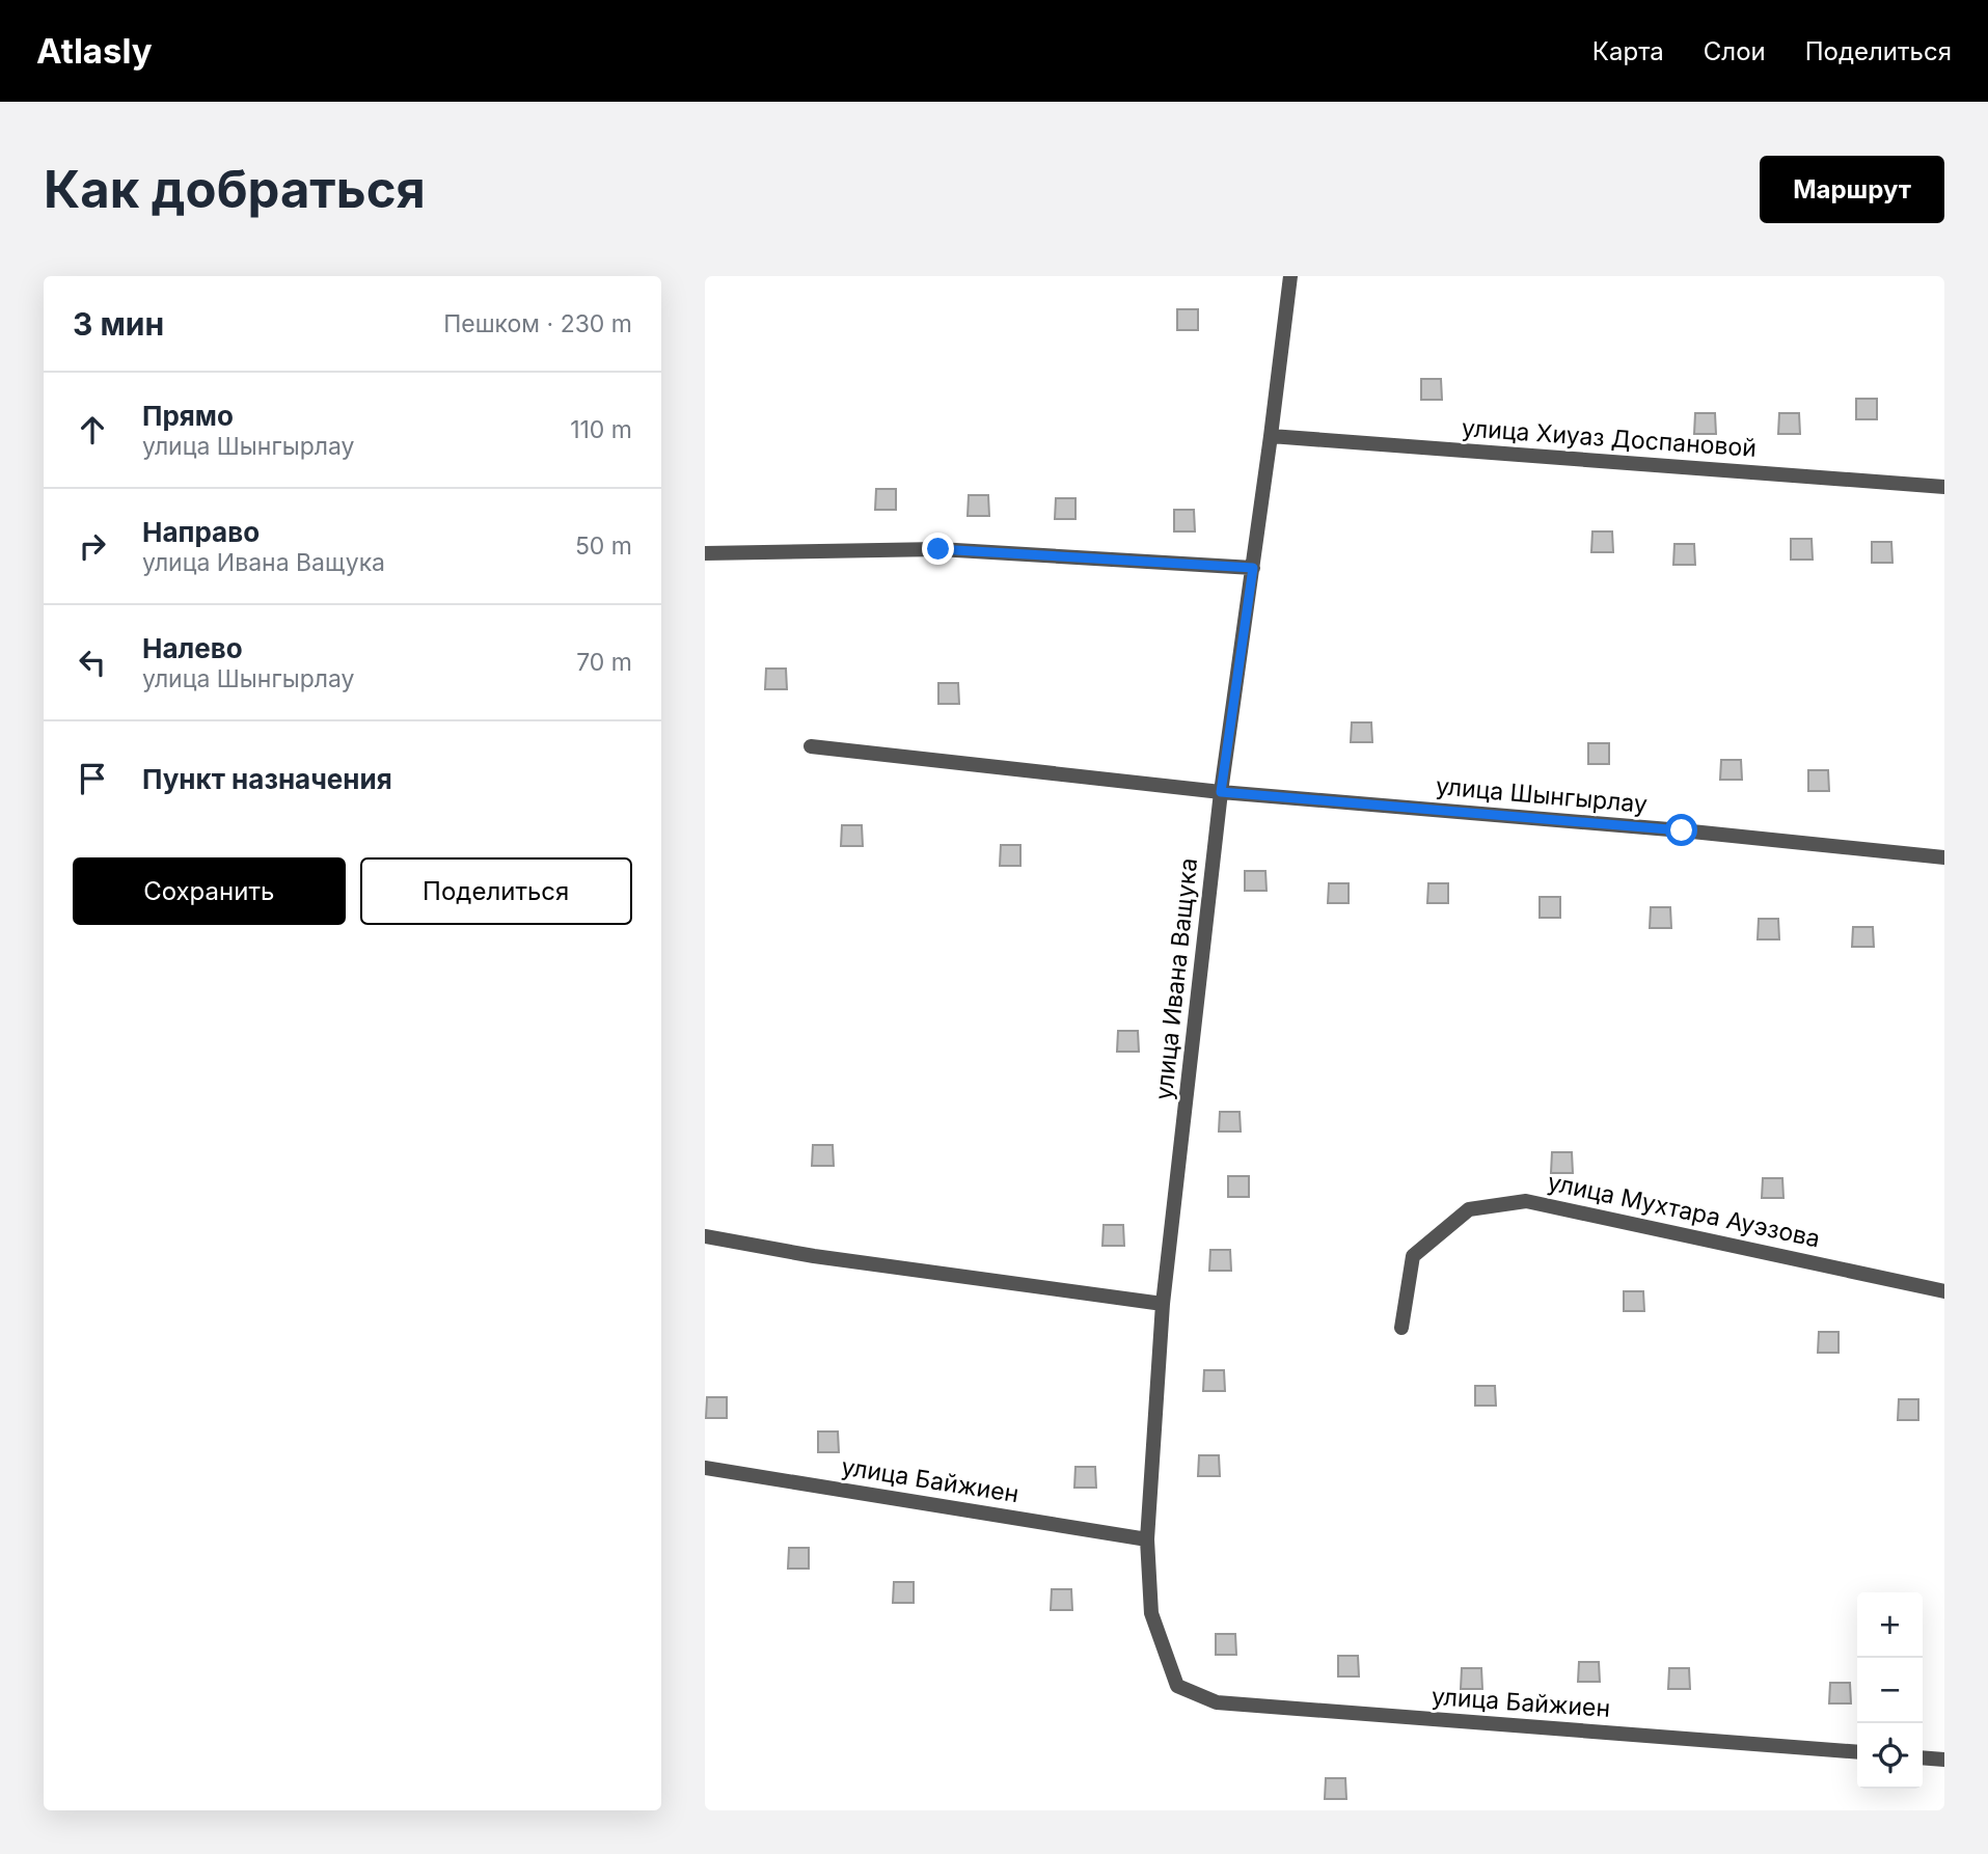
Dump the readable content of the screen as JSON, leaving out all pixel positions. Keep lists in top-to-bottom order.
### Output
{
  "streets": {
    "street": [
      "улица Хиуаз Доспановой",
      "улица Шынгырлау",
      "улица Ивана Ващука",
      "улица Мухтара Ауэзова",
      "улица Байжиен"
    ]
  },
  "crossings": [
    ["улица Хиуаз Доспановой", "улица Ивана Ващука"],
    ["улица Шынгырлау", "улица Ивана Ващука"],
    ["улица Ивана Ващука", "улица Байжиен"]
  ],
  "page": {
    "header": "Atlasly",
    "nav": ["Карта", "Слои", "Поделиться"],
    "buttons": [
      "Маршрут",
      ["Сохранить", "Поделиться"]
    ],
    "title": "Как добраться",
    "heading": ["3 мин", "Пешком · 230 m"],
    "list": [
      ["Прямо", "улица Шынгырлау", "110 m"],
      ["Направо", "улица Ивана Ващука", "50 m"],
      ["Налево", "улица Шынгырлау", "70 m"],
      "Пункт назначения"
    ],
    "map_buttons": ["+", "−"]
  }
}
